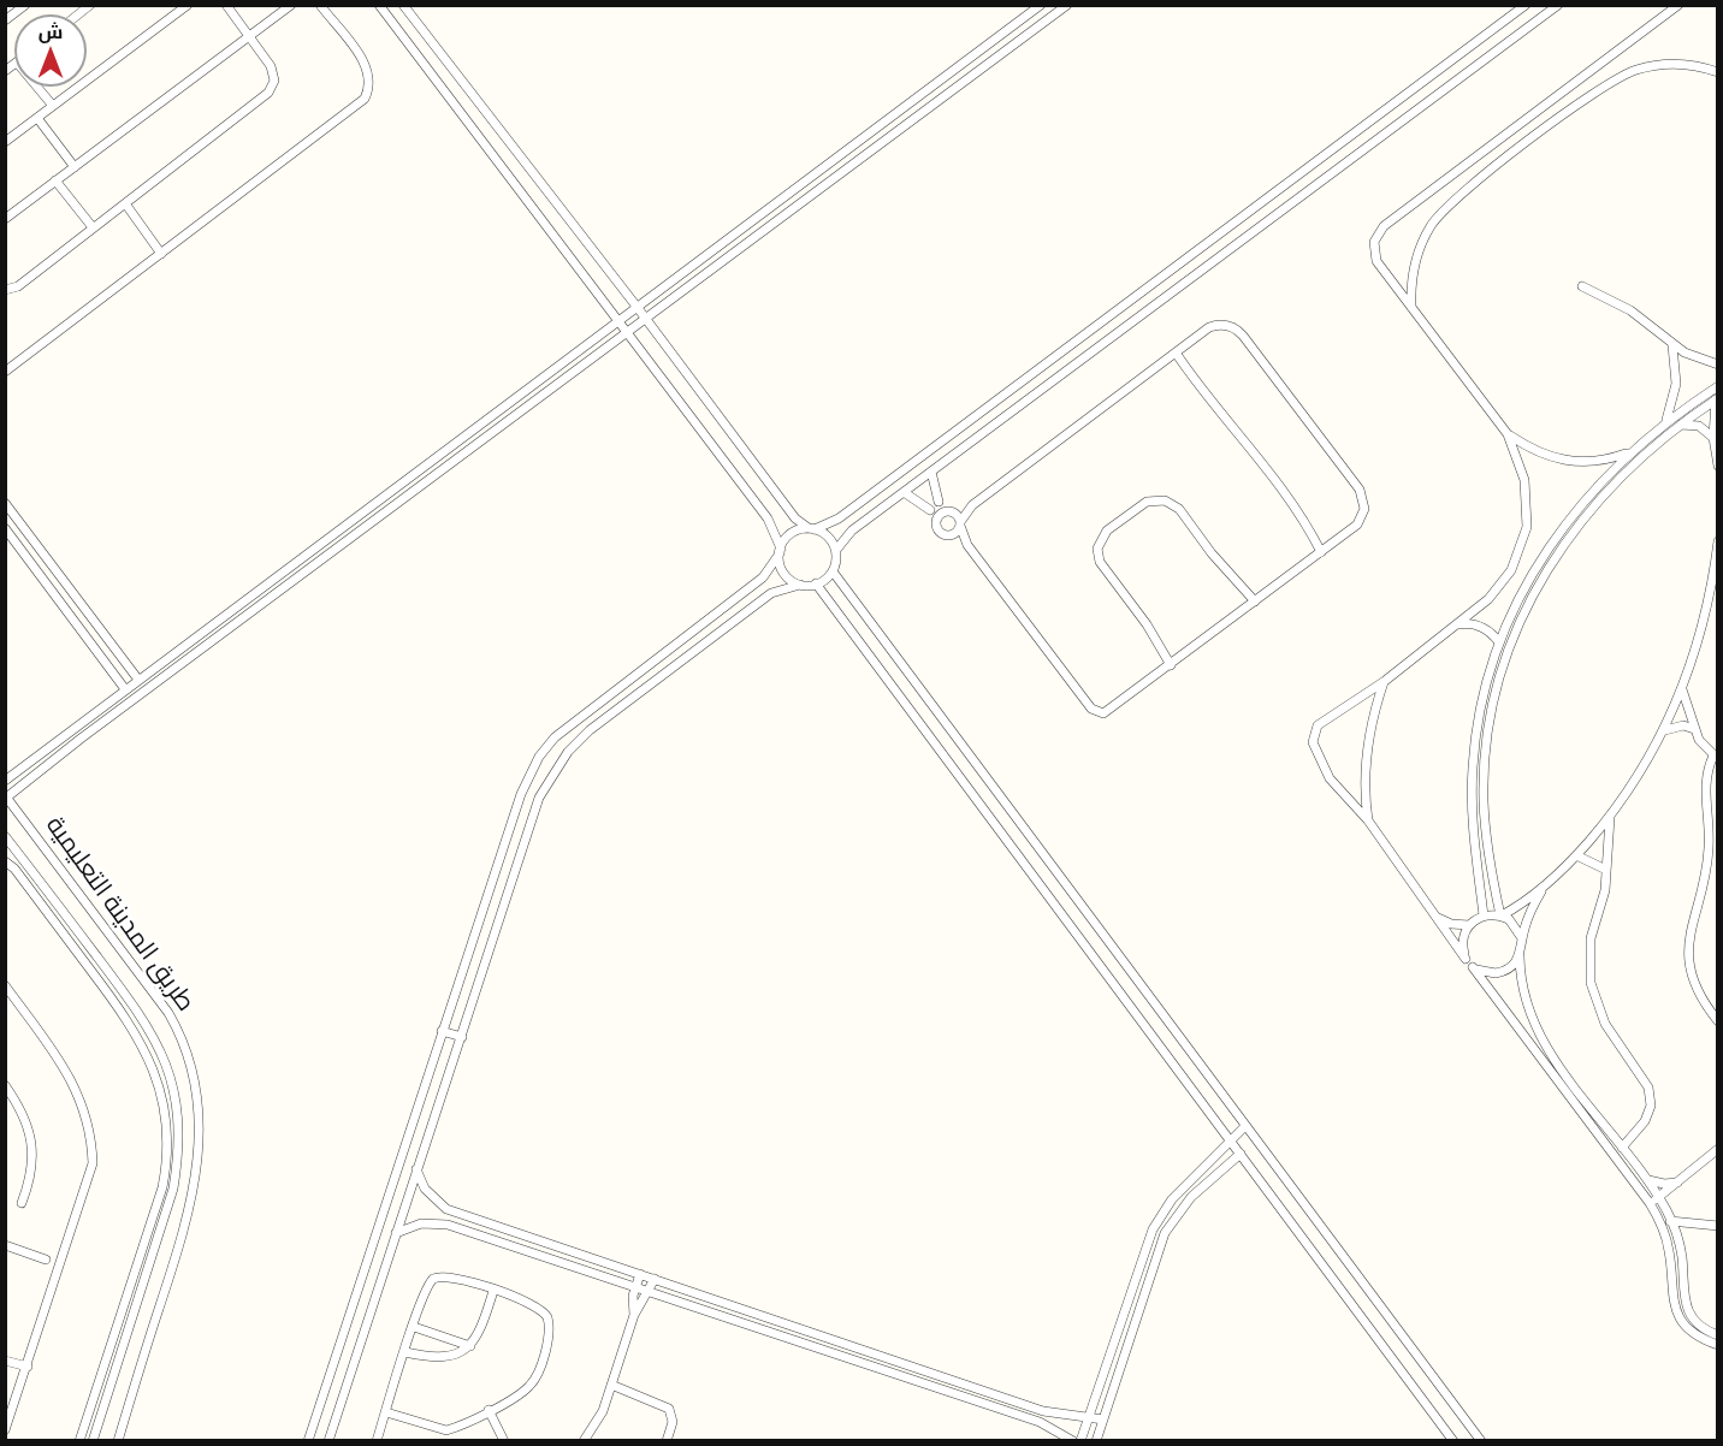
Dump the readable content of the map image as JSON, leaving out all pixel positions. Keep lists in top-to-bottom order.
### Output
{
  "streets": {
    "street": ["طريق المدينة التعليمية"]
  },
  "north": "top"
}
